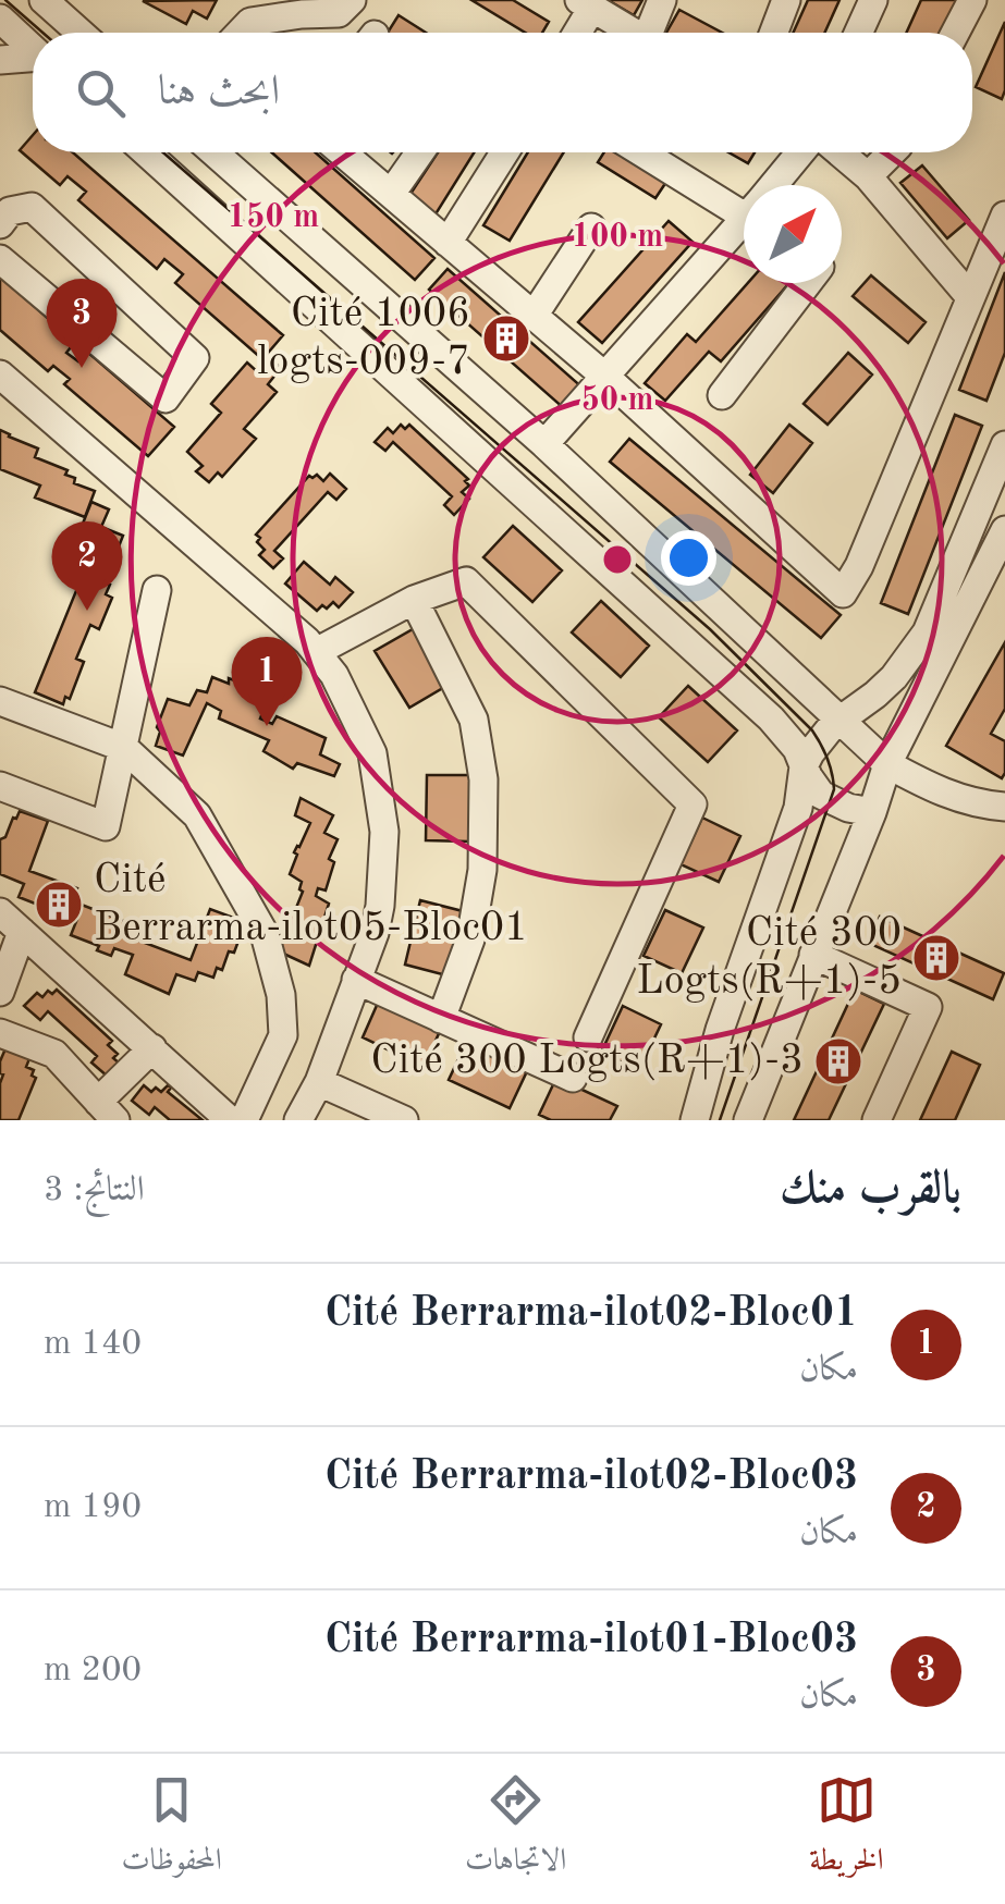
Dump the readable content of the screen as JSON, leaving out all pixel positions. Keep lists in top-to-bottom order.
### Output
{
  "places": {
    "building": [
      "Cité 1006 logts-009-7",
      "Cité Berrarma-ilot05-Bloc01",
      "Cité 300 Logts(R+1)-5",
      "Cité 300 Logts(R+1)-3"
    ]
  },
  "north": "top right",
  "page": {
    "search": "ابحث هنا",
    "pins": ["3", "2", "1"],
    "heading": ["بالقرب منك", "النتائج: 3"],
    "list": [
      {
        "mark": "1",
        "name": "Cité Berrarma-ilot02-Bloc01",
        "note": "مكان",
        "value": "140 m"
      },
      {
        "mark": "2",
        "name": "Cité Berrarma-ilot02-Bloc03",
        "note": "مكان",
        "value": "190 m"
      },
      {
        "mark": "3",
        "name": "Cité Berrarma-ilot01-Bloc03",
        "note": "مكان",
        "value": "200 m"
      }
    ],
    "nav": ["الخريطة", "الاتجاهات", "المحفوظات"]
  },
  "rings": ["150 m", "100 m", "50 m"]
}
